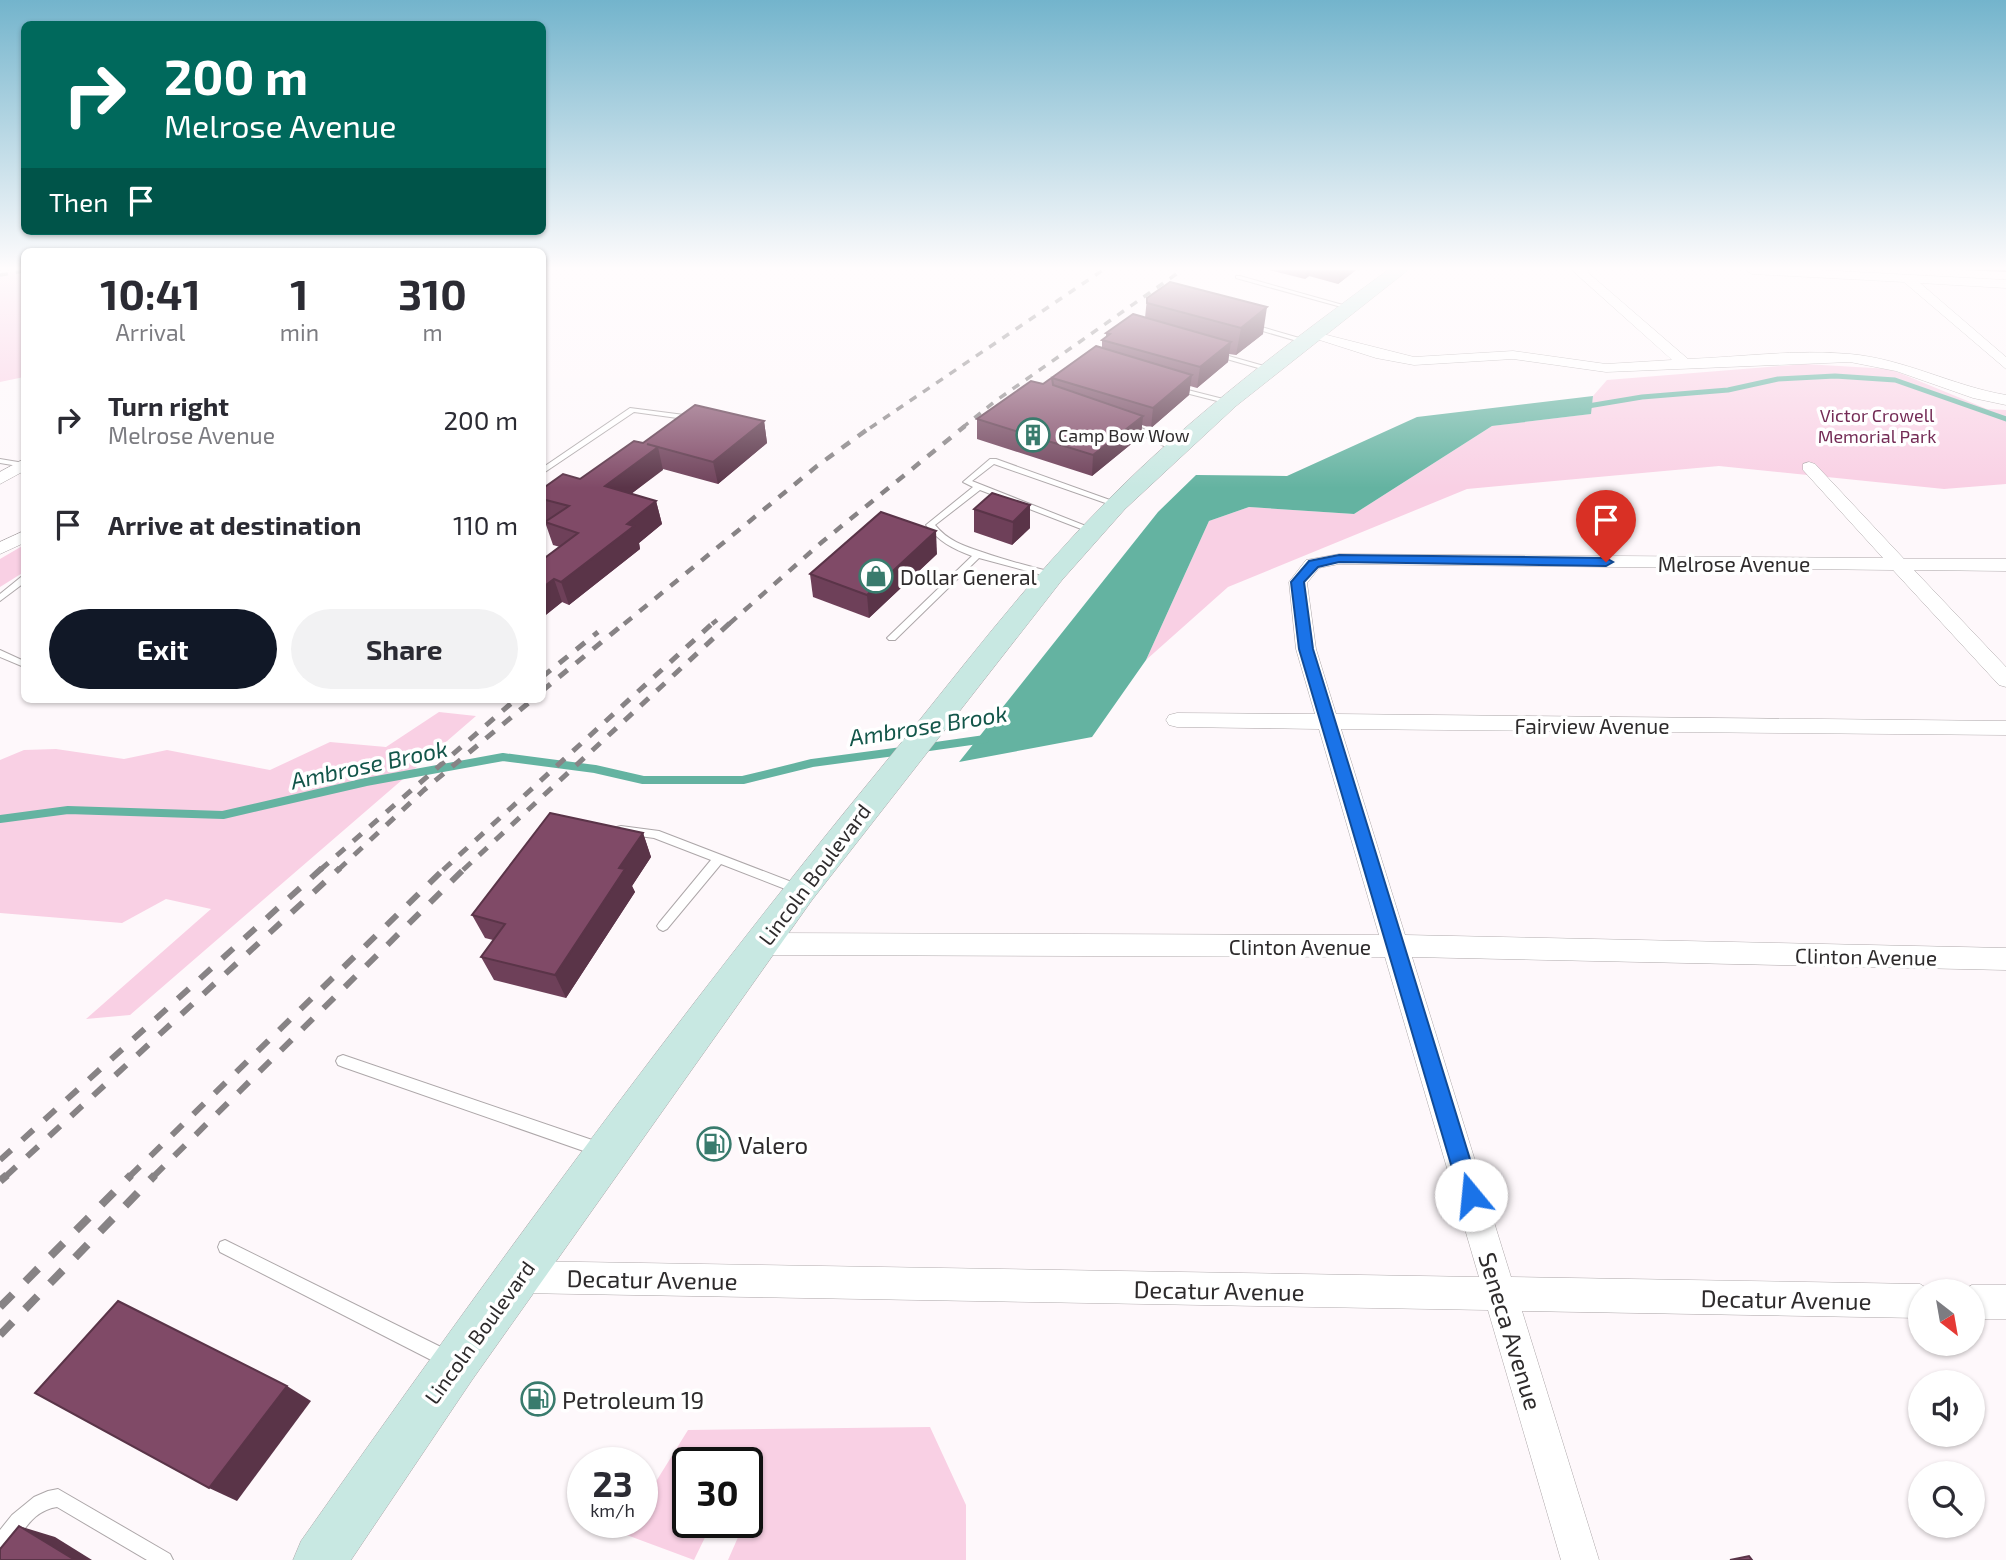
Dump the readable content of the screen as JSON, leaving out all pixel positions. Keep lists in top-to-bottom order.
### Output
{
  "streets": {
    "main road": ["Lincoln Boulevard"],
    "street": [
      "Melrose Avenue",
      "Fairview Avenue",
      "Clinton Avenue",
      "Decatur Avenue",
      "Seneca Avenue"
    ]
  },
  "crossings": [
    ["Melrose Avenue", "Seneca Avenue"],
    ["Fairview Avenue", "Seneca Avenue"],
    ["Lincoln Boulevard", "Clinton Avenue"],
    ["Lincoln Boulevard", "Decatur Avenue"],
    ["Clinton Avenue", "Seneca Avenue"],
    ["Decatur Avenue", "Seneca Avenue"]
  ],
  "water": ["Ambrose Brook"],
  "parks": ["Victor Crowell Memorial Park"],
  "places": {
    "building": ["Camp Bow Wow"],
    "shop": ["Dollar General"],
    "fuel station": ["Valero", "Petroleum 19"]
  },
  "north": "bottom right",
  "page": {
    "turn": ["200 m", "Melrose Avenue"],
    "then": "Then",
    "eta": [
      "10:41",
      "Arrival",
      "1",
      "min",
      "310",
      "m"
    ],
    "list": [
      {
        "name": "Turn right",
        "note": "Melrose Avenue",
        "value": "200 m"
      },
      {
        "name": "Arrive at destination",
        "value": "110 m"
      }
    ],
    "buttons": ["Exit", "Share"],
    "speed": "23 km/h",
    "limit": "30"
  }
}
